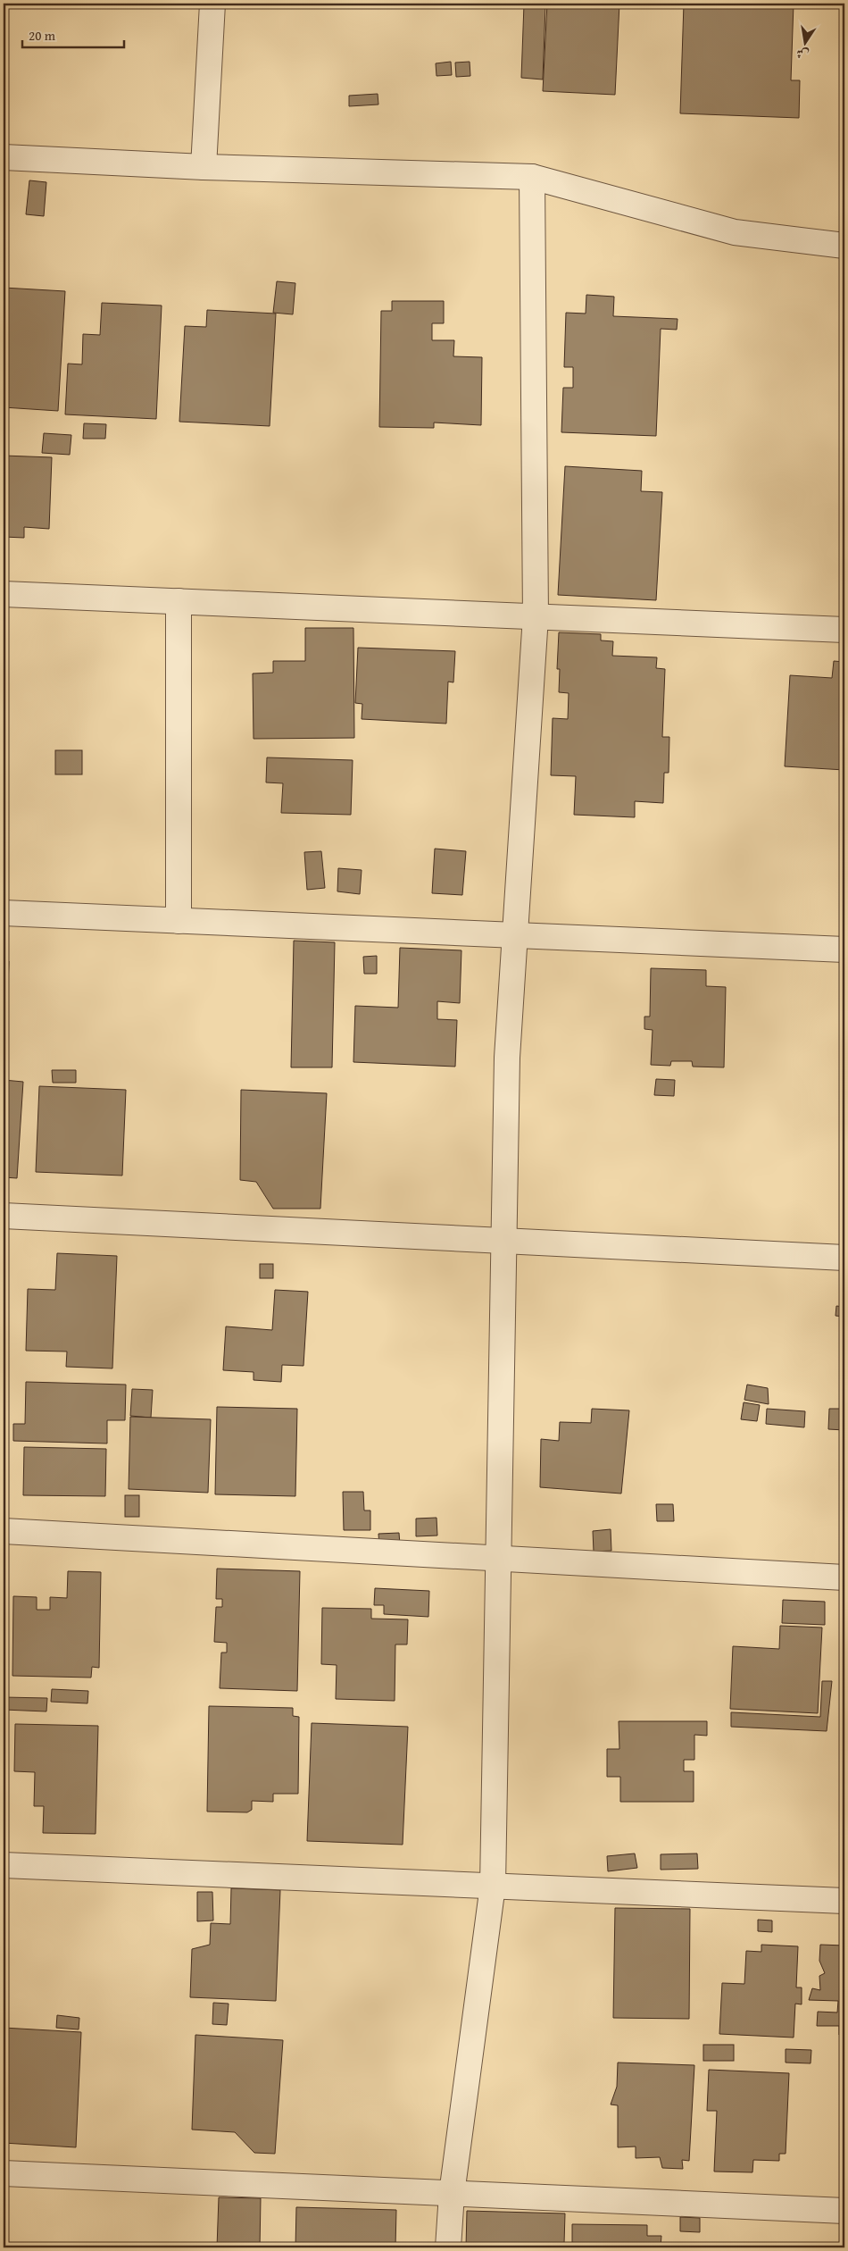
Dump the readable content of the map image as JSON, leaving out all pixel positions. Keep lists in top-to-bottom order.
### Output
{
  "scale_bar": "20 m",
  "north": "bottom"
}
